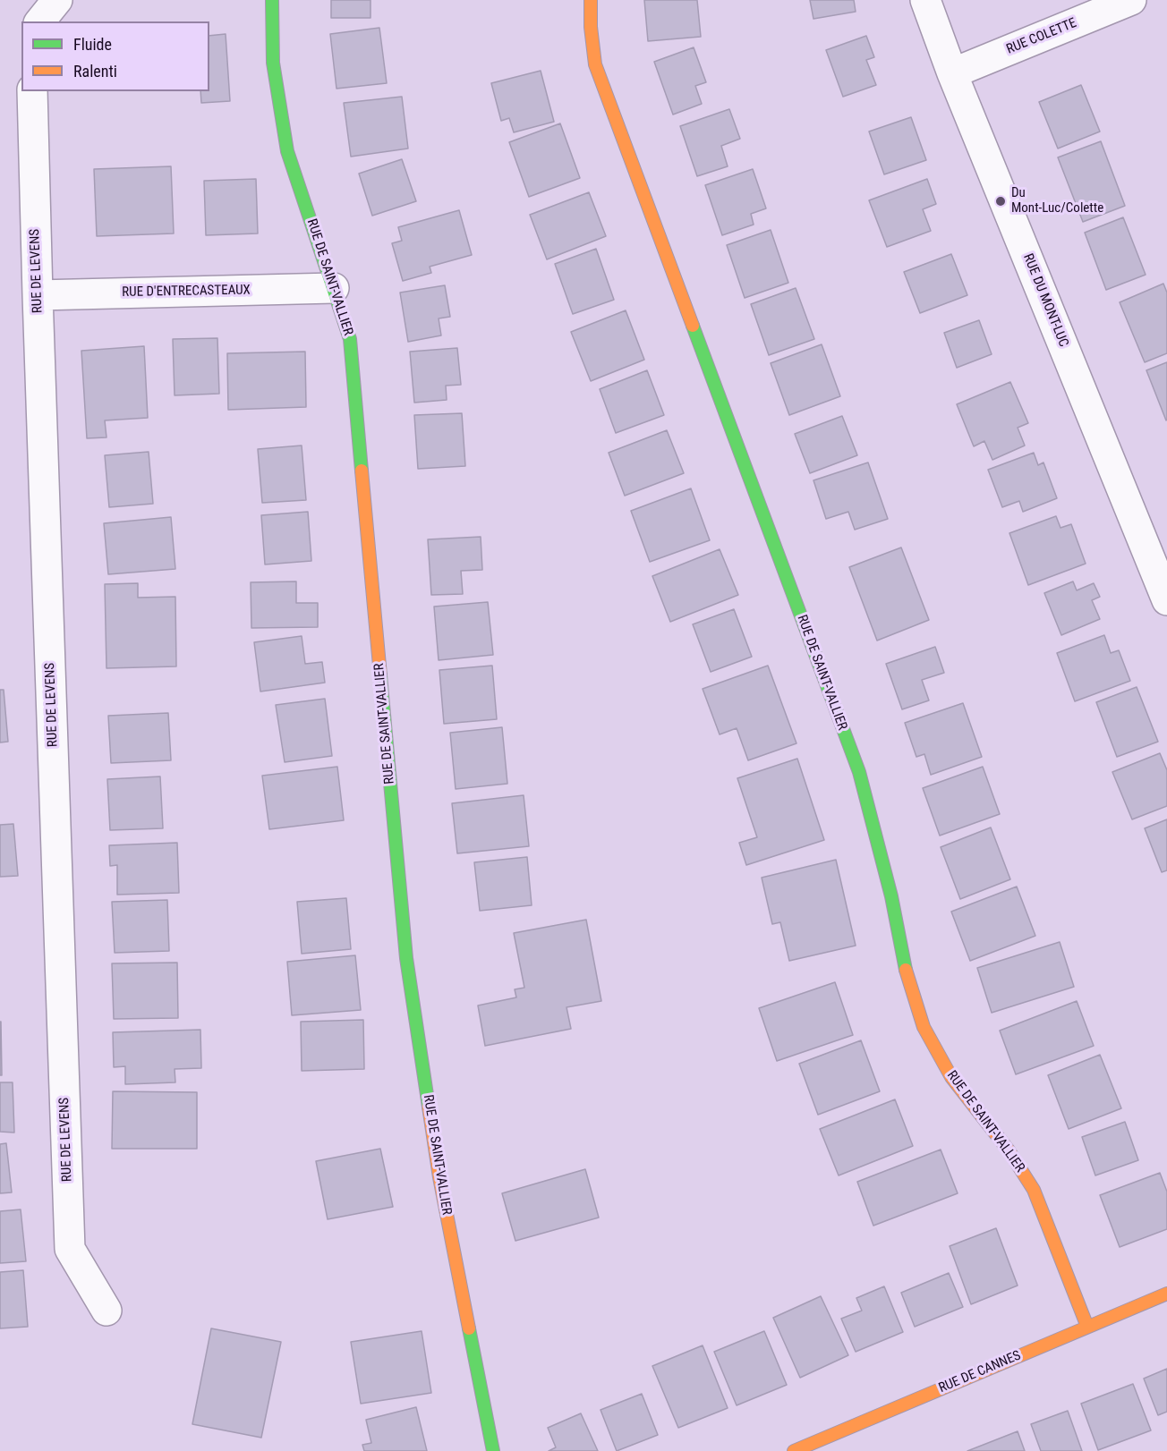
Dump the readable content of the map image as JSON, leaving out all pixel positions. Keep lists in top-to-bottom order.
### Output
{
  "streets": {
    "street": [
      "RUE COLETTE",
      "RUE DE LEVENS",
      "RUE DE SAINT-VALLIER",
      "RUE D'ENTRECASTEAUX",
      "RUE DU MONT-LUC",
      "RUE DE CANNES"
    ]
  },
  "crossings": [
    ["RUE COLETTE", "RUE DU MONT-LUC"],
    ["RUE DE LEVENS", "RUE D'ENTRECASTEAUX"],
    ["RUE DE SAINT-VALLIER", "RUE D'ENTRECASTEAUX"],
    ["RUE DE SAINT-VALLIER", "RUE DE CANNES"]
  ],
  "places": ["Du Mont-Luc/Colette"],
  "legend": ["Fluide", "Ralenti"]
}
